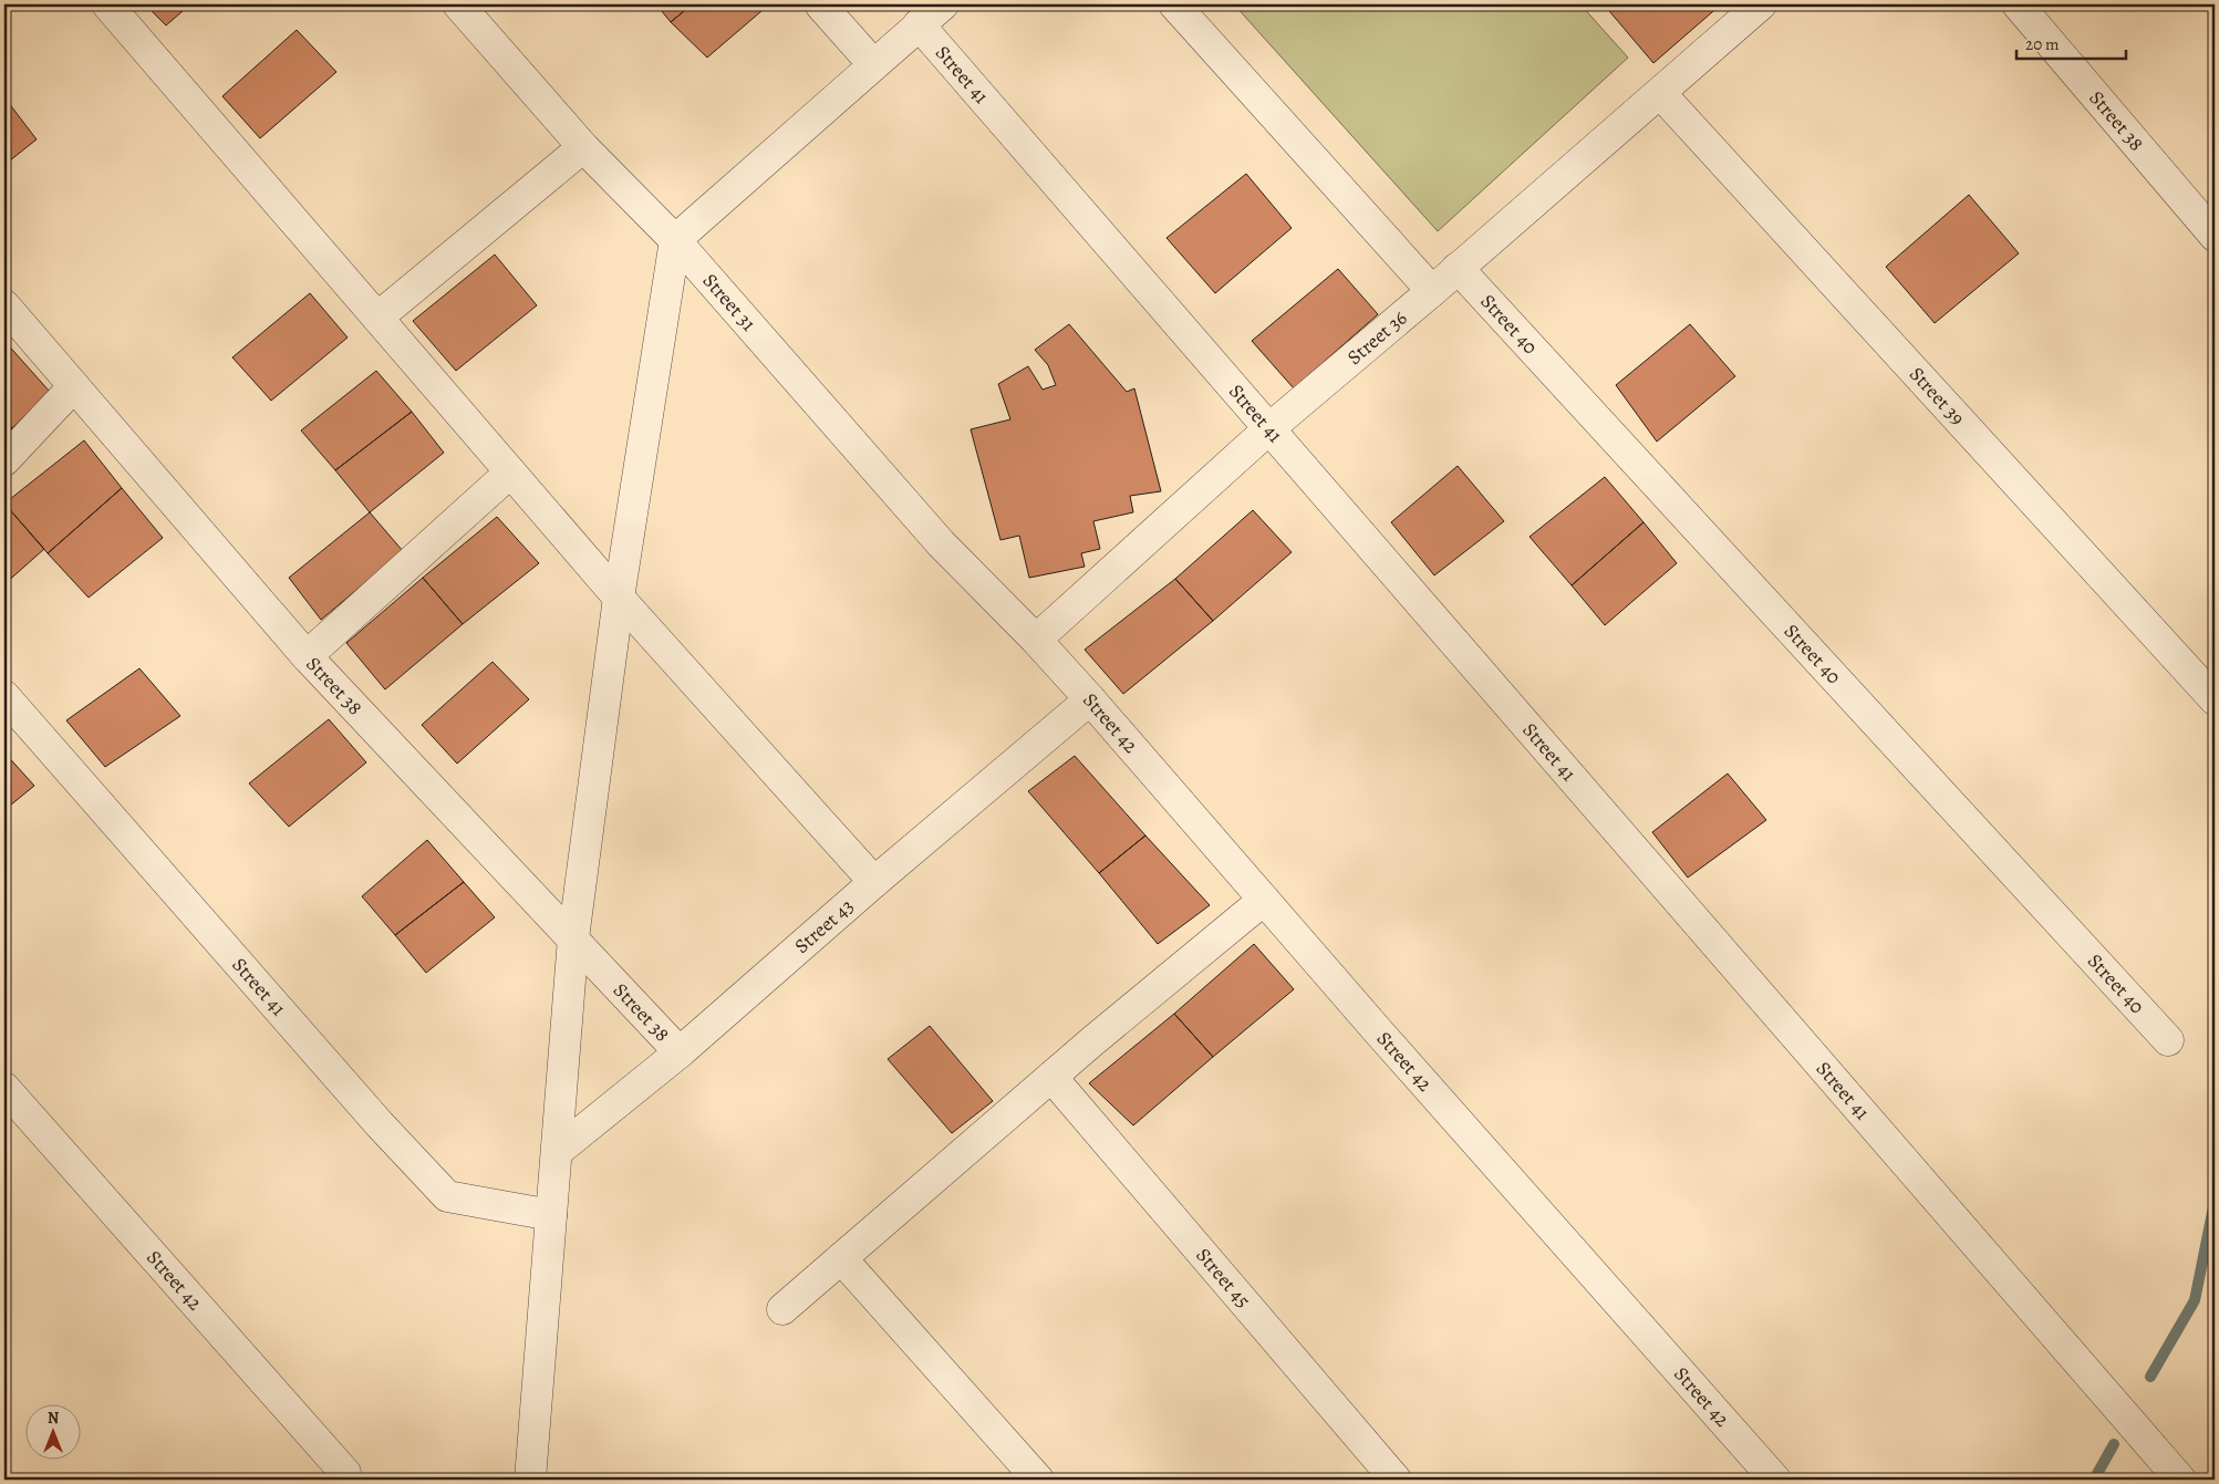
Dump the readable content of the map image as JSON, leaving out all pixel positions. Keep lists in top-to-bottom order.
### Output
{
  "streets": {
    "street": [
      "Street 41",
      "Street 38",
      "Street 31",
      "Street 40",
      "Street 36",
      "Street 39",
      "Street 42",
      "Street 43",
      "Street 45"
    ]
  },
  "crossings": [
    ["Street 41", "Street 36"],
    ["Street 38", "Street 43"],
    ["Street 31", "Street 36"],
    ["Street 31", "Street 42"],
    ["Street 40", "Street 36"],
    ["Street 36", "Street 39"],
    ["Street 36", "Street 42"],
    ["Street 42", "Street 43"]
  ],
  "scale_bar": "20 m",
  "north": "top"
}
